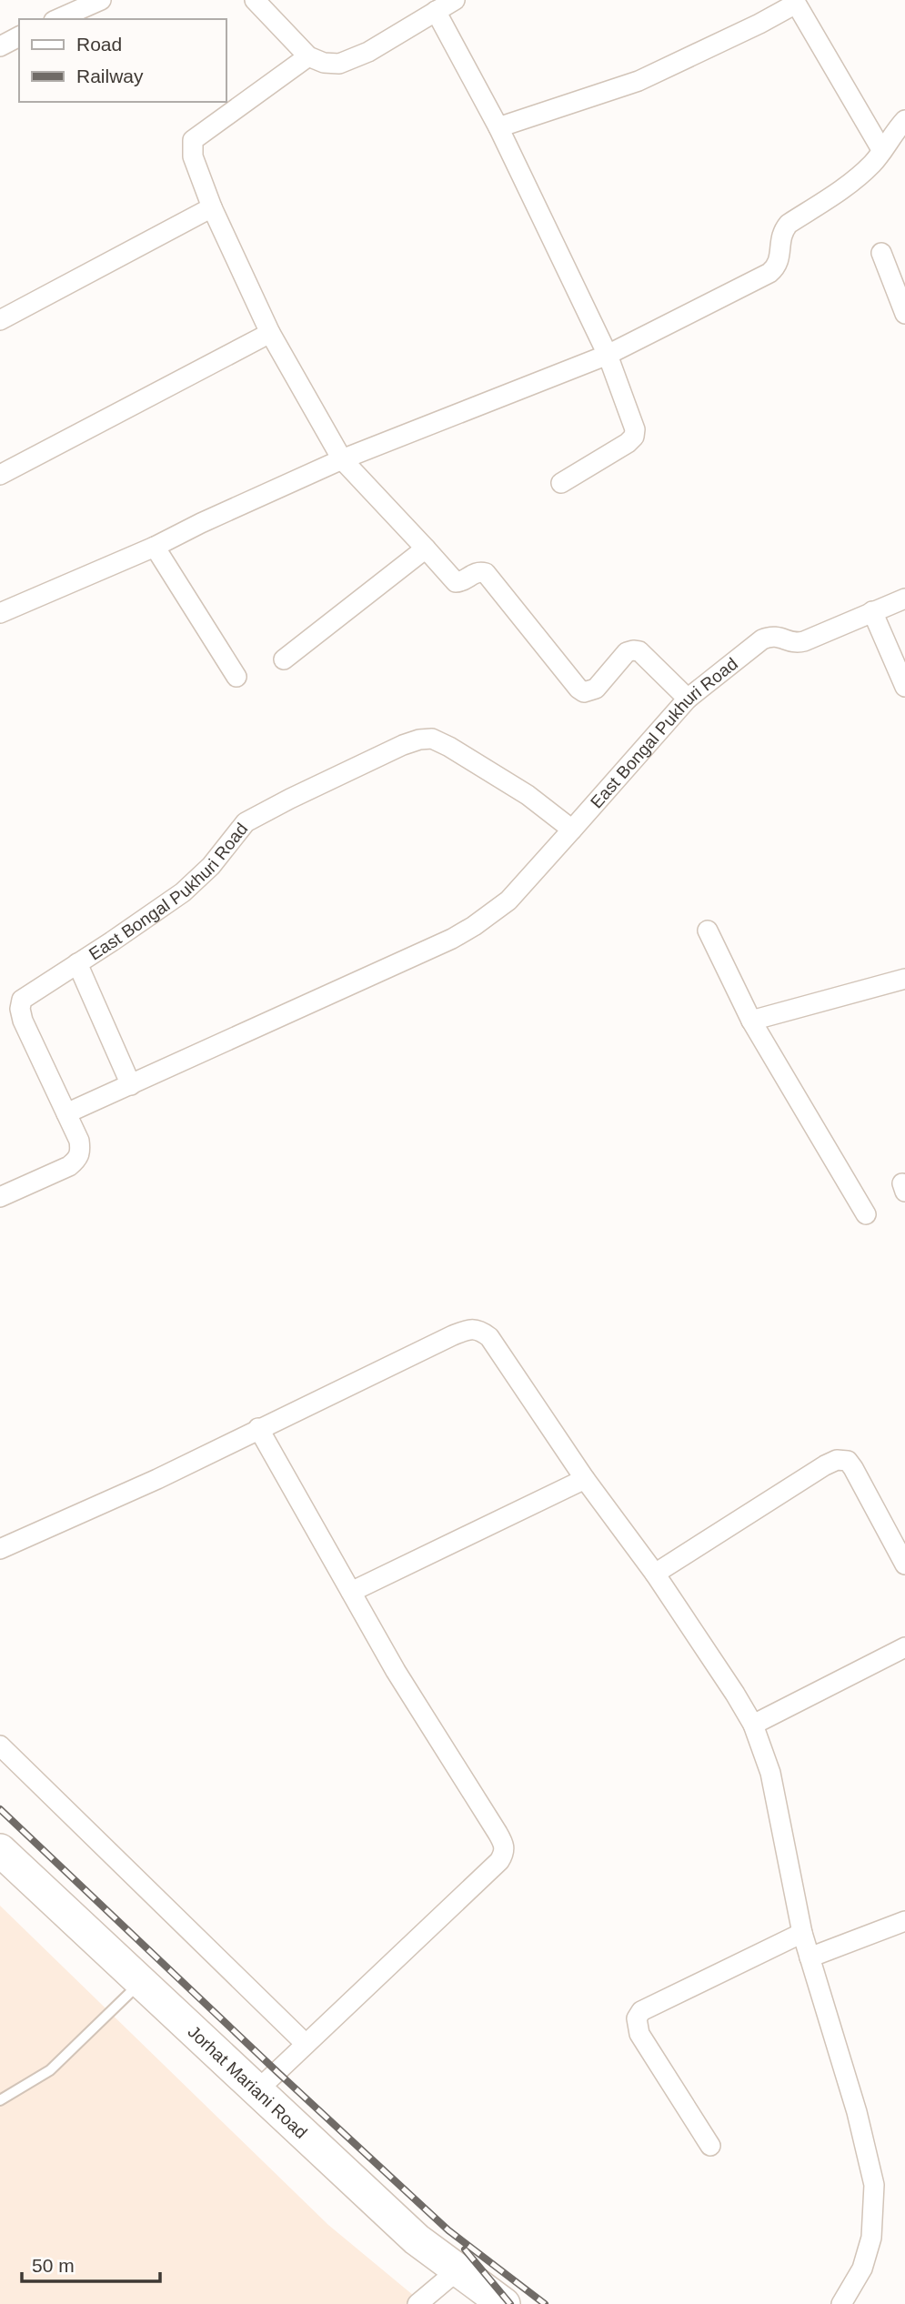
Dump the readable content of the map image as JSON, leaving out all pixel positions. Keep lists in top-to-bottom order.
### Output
{
  "streets": {
    "highway": ["Jorhat Mariani Road"],
    "street": ["East Bongal Pukhuri Road"]
  },
  "legend": ["Road", "Railway"],
  "scale_bar": "50 m"
}
